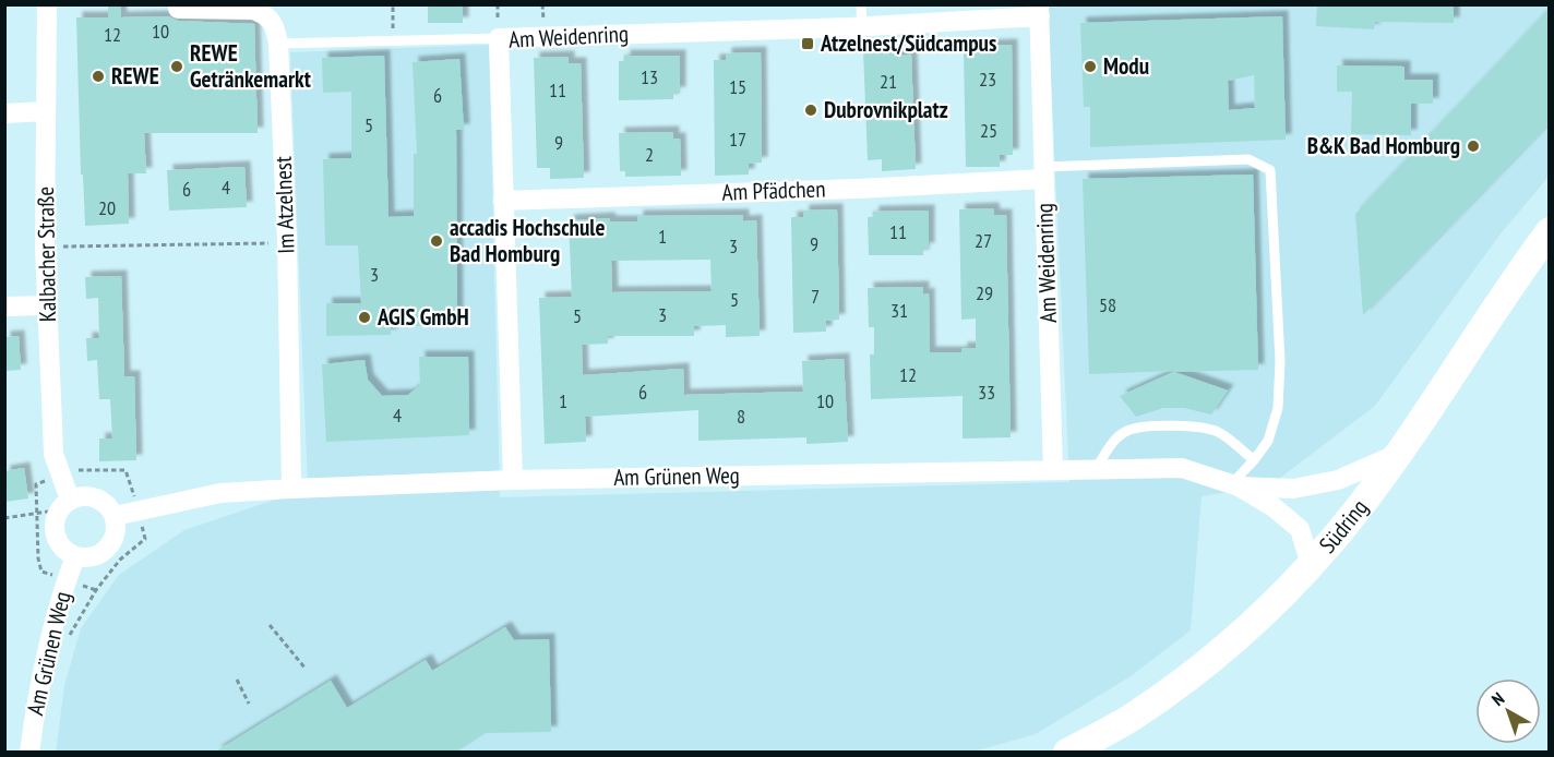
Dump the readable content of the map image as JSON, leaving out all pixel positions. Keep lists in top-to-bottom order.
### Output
{
  "streets": {
    "main road": ["Südring"],
    "street": [
      "Am Weidenring",
      "Am Pfädchen",
      "Im Atzelnest",
      "Kalbacher Straße",
      "Am Grünen Weg"
    ]
  },
  "crossings": [
    ["Am Weidenring", "Am Pfädchen"],
    ["Am Weidenring", "Am Grünen Weg"],
    ["Im Atzelnest", "Am Grünen Weg"],
    ["Kalbacher Straße", "Am Grünen Weg"],
    ["Am Grünen Weg", "Südring"]
  ],
  "places": {
    "transit": ["Atzelnest/Südcampus"],
    "other": [
      "REWE Getränkemarkt",
      "Modu",
      "REWE",
      "Dubrovnikplatz",
      "B&K Bad Homburg",
      "accadis Hochschule Bad Homburg",
      "AGIS GmbH"
    ]
  },
  "house_numbers": [
    "10",
    "12",
    "13",
    "23",
    "21",
    "15",
    "11",
    "6",
    "5",
    "25",
    "17",
    "9",
    "2",
    "4",
    "6",
    "20",
    "11",
    "1",
    "27",
    "9",
    "3",
    "3",
    "29",
    "7",
    "5",
    "58",
    "31",
    "3",
    "5",
    "12",
    "6",
    "33",
    "1",
    "10",
    "4",
    "8"
  ],
  "north": "top left"
}
